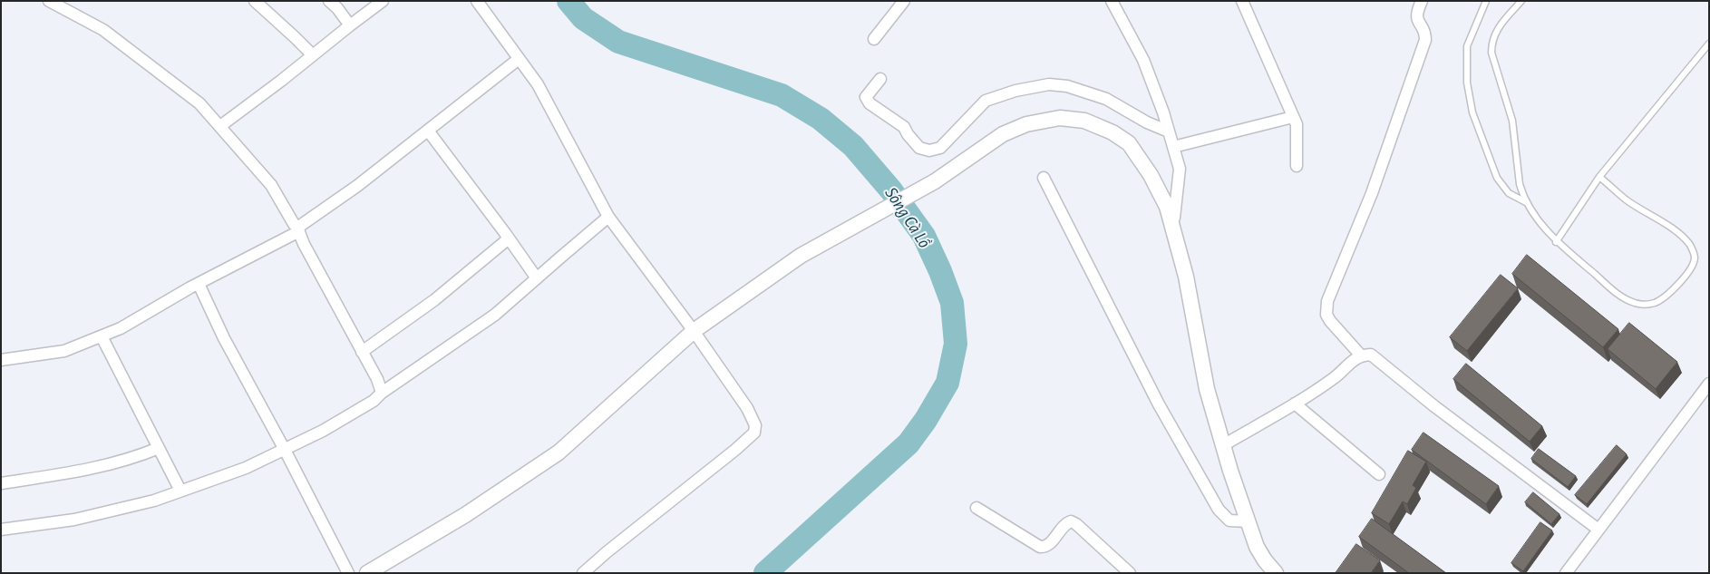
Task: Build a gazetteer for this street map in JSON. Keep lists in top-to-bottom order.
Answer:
{
  "water": ["Sông Cà Lồ"]
}
